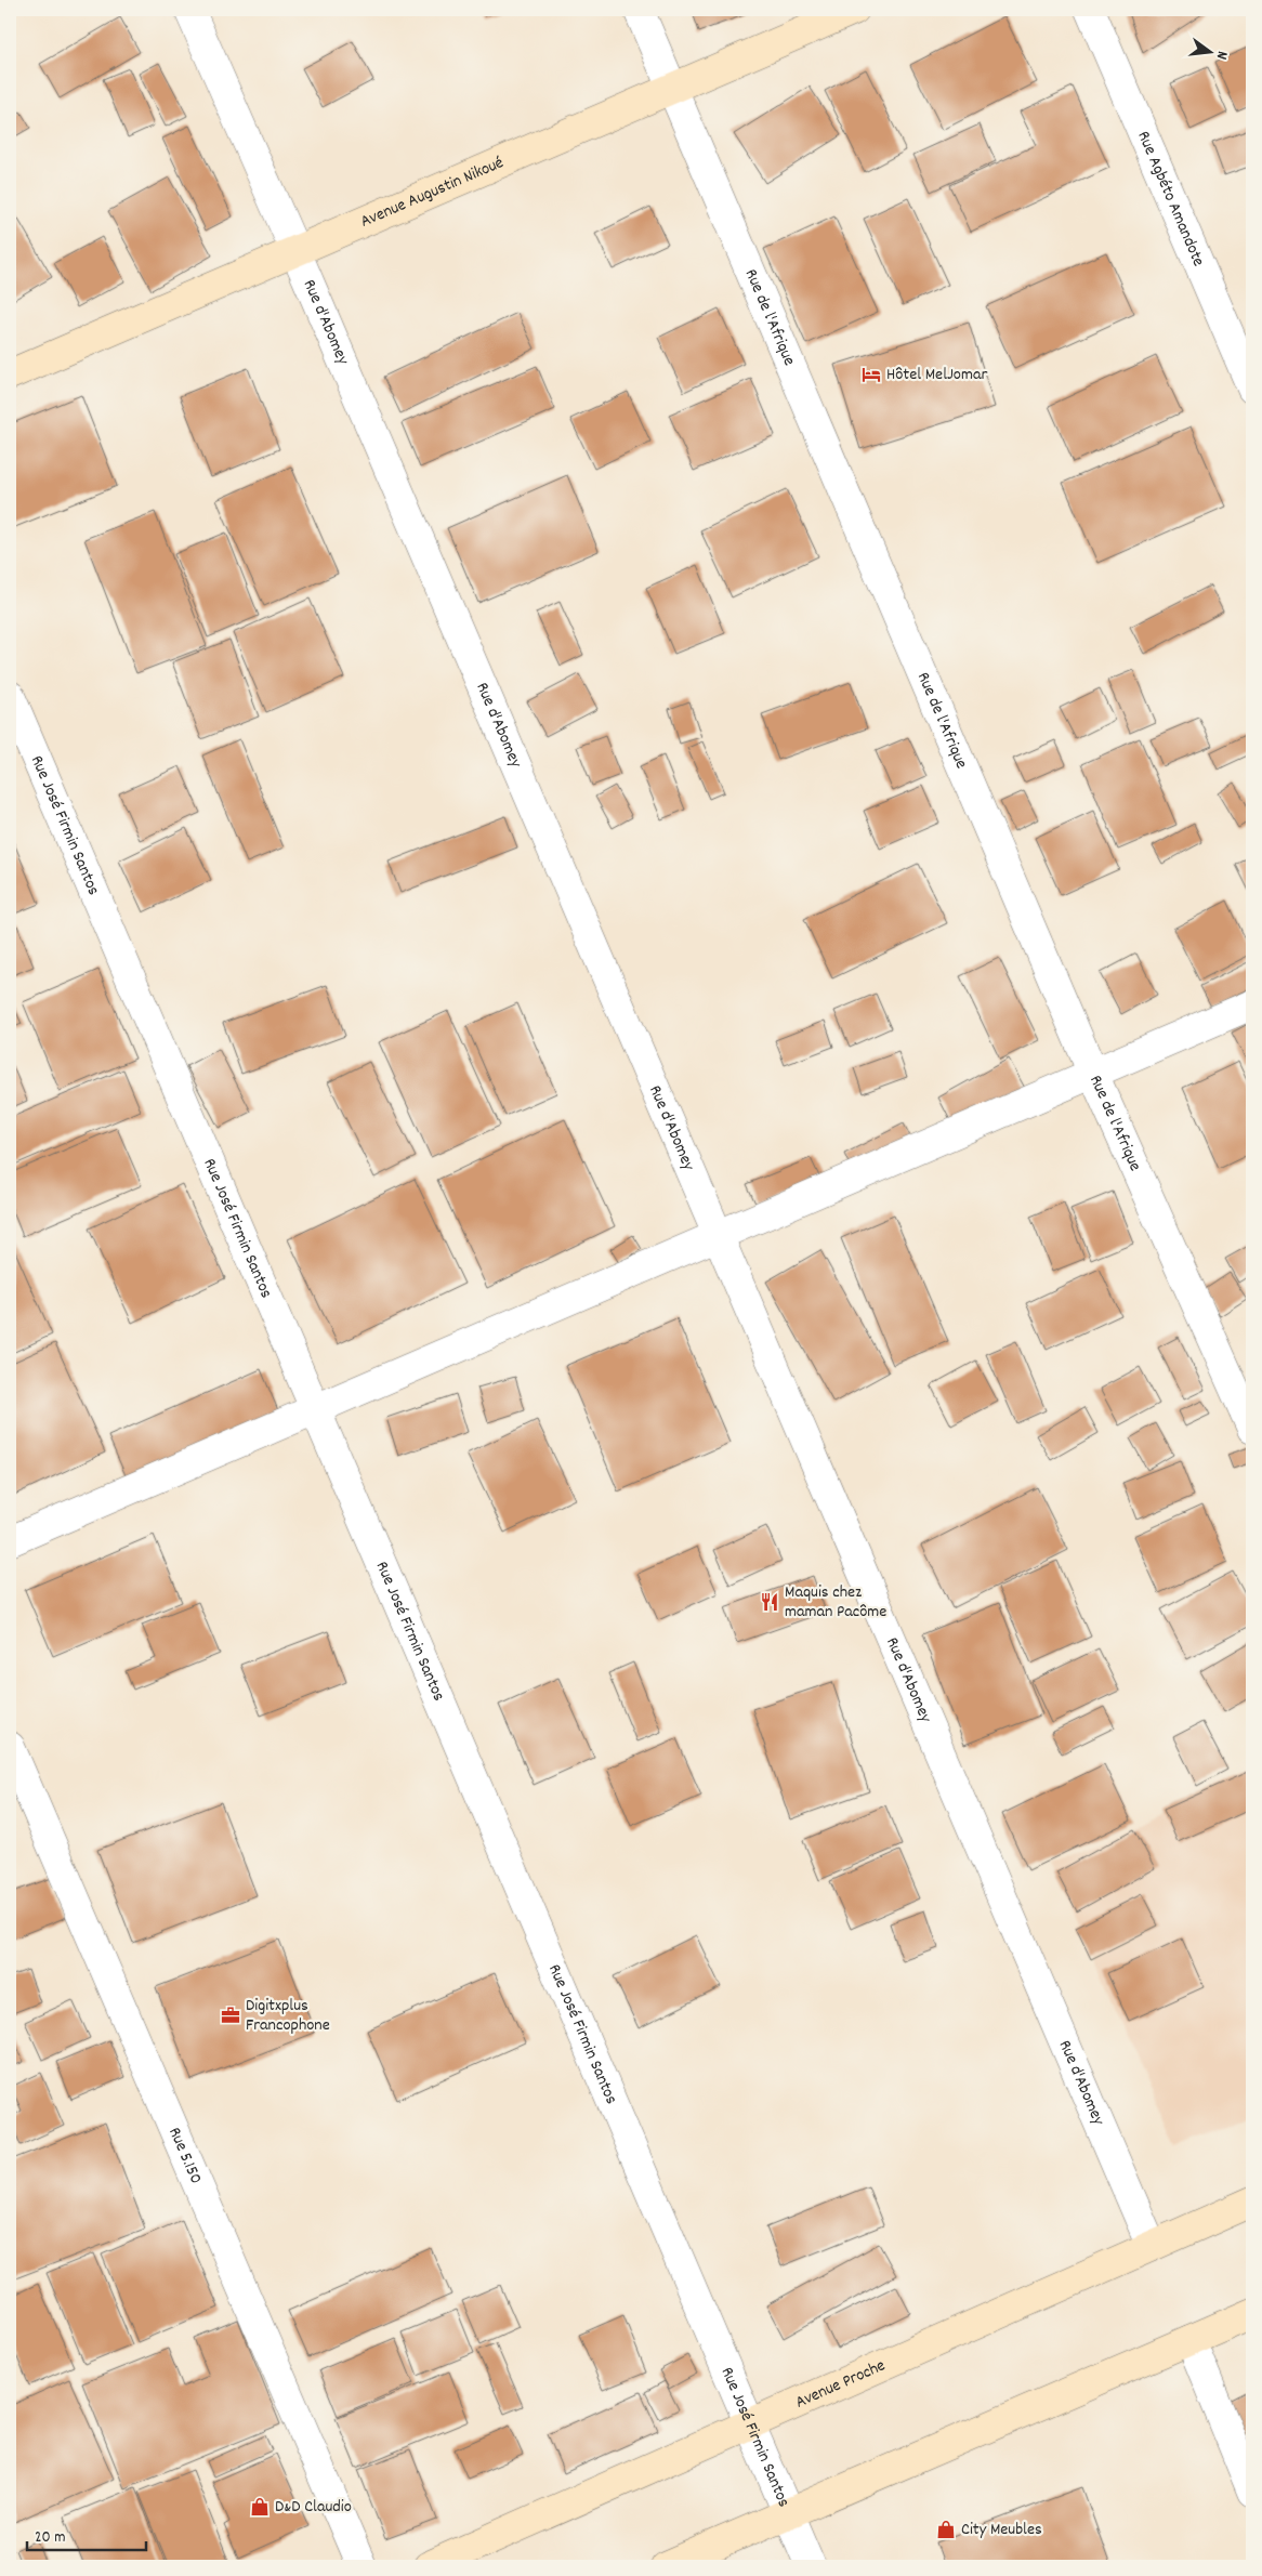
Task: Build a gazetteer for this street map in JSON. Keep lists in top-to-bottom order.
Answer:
{
  "streets": {
    "street": [
      "Avenue Augustin Nikoué",
      "Rue Agbéto Amandote",
      "Rue de l'Afrique",
      "Rue d'Abomey",
      "Rue José Firmin Santos",
      "Rue 5.150",
      "Avenue Proche"
    ]
  },
  "crossings": [
    ["Avenue Augustin Nikoué", "Rue de l'Afrique"],
    ["Avenue Augustin Nikoué", "Rue d'Abomey"],
    ["Rue d'Abomey", "Avenue Proche"],
    ["Rue José Firmin Santos", "Avenue Proche"]
  ],
  "places": {
    "hotel": ["Hôtel MelJomar"],
    "restaurant": ["Maquis chez maman Pacôme"],
    "office": ["Digitxplus Francophone"],
    "shop": ["D&D Claudio", "City Meubles"]
  },
  "scale_bar": "20 m",
  "north": "right"
}
